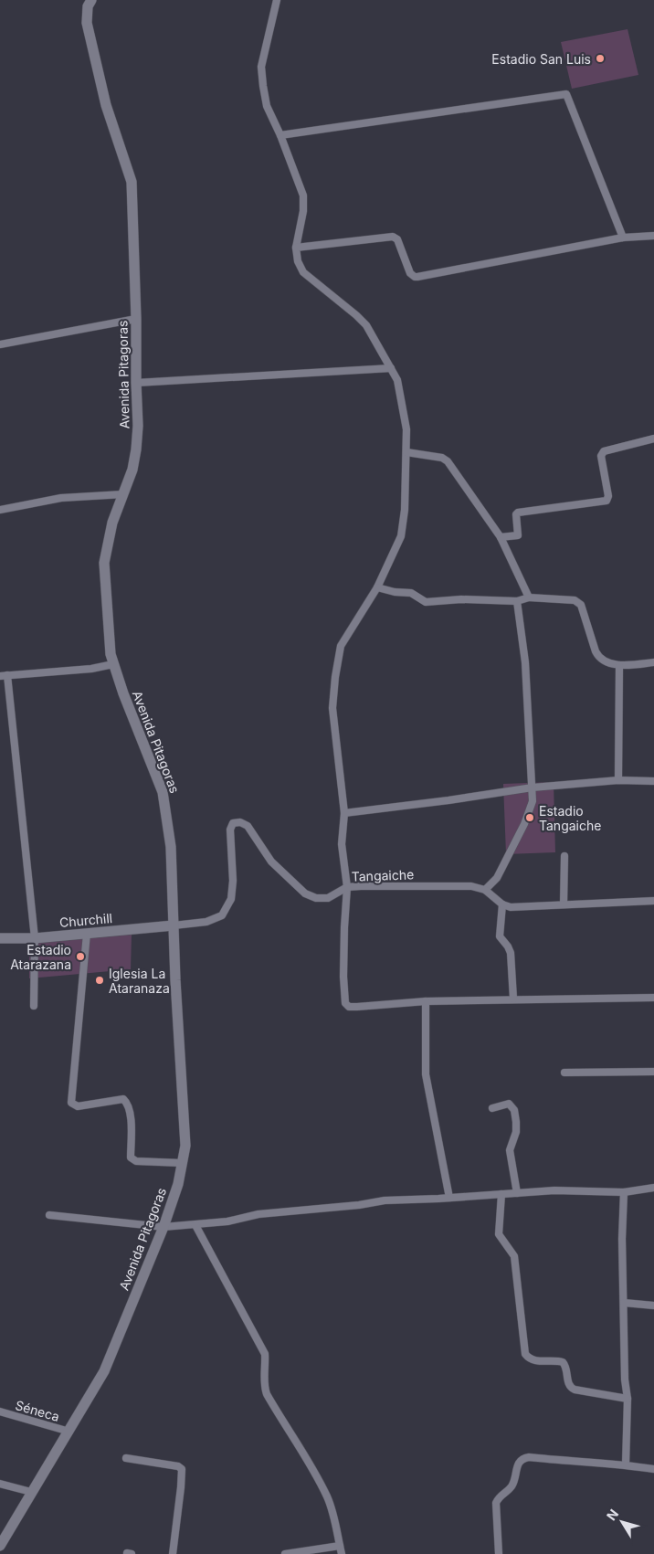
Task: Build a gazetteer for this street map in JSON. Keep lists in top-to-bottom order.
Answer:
{
  "streets": {
    "main road": ["Avenida Pitagoras", "Churchill"],
    "street": ["Tangaiche", "Séneca"]
  },
  "crossings": [
    ["Avenida Pitagoras", "Tangaiche"],
    ["Avenida Pitagoras", "Churchill"],
    ["Avenida Pitagoras", "Séneca"],
    ["Tangaiche", "Churchill"]
  ],
  "places": [
    "Estadio San Luis",
    "Estadio Tangaiche",
    "Estadio Atarazana",
    "Iglesia La Ataranaza"
  ],
  "north": "top left"
}
